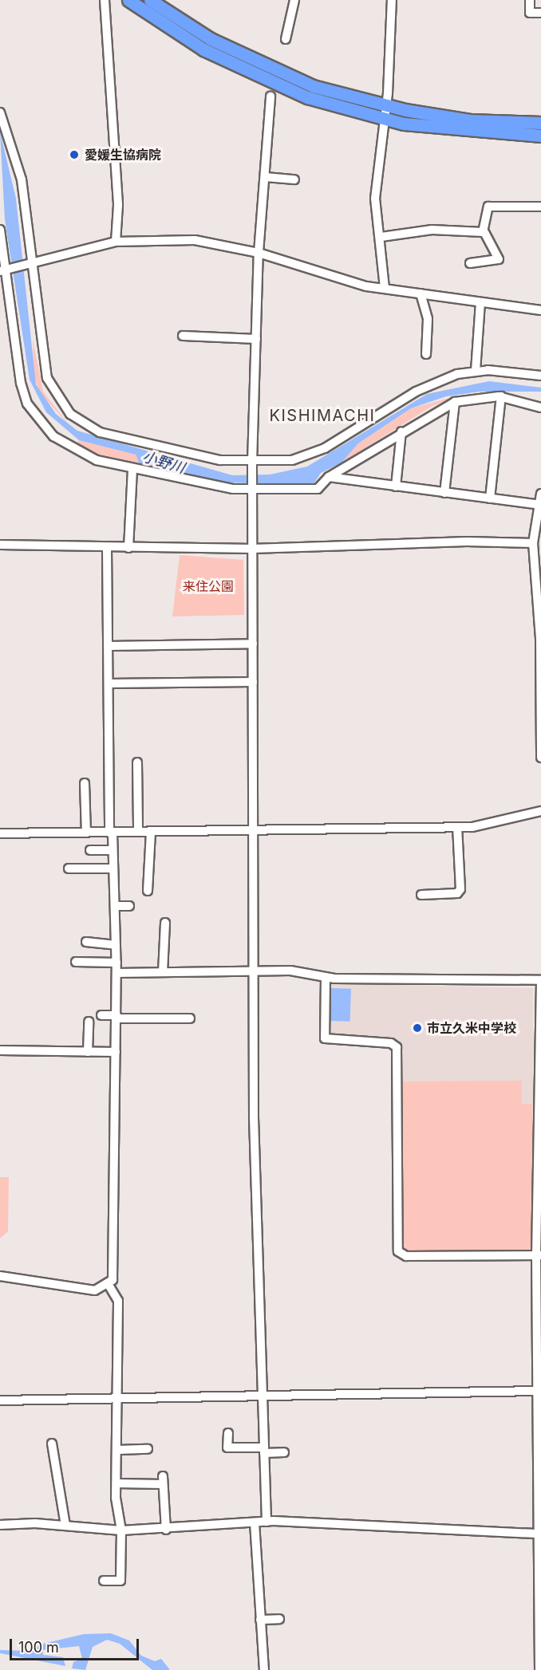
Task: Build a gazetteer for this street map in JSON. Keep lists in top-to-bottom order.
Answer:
{
  "districts": ["KISHIMACHI"],
  "water": ["小野川"],
  "parks": ["来住公園"],
  "places": ["愛媛生協病院", "市立久米中学校"],
  "scale_bar": "100 m"
}
